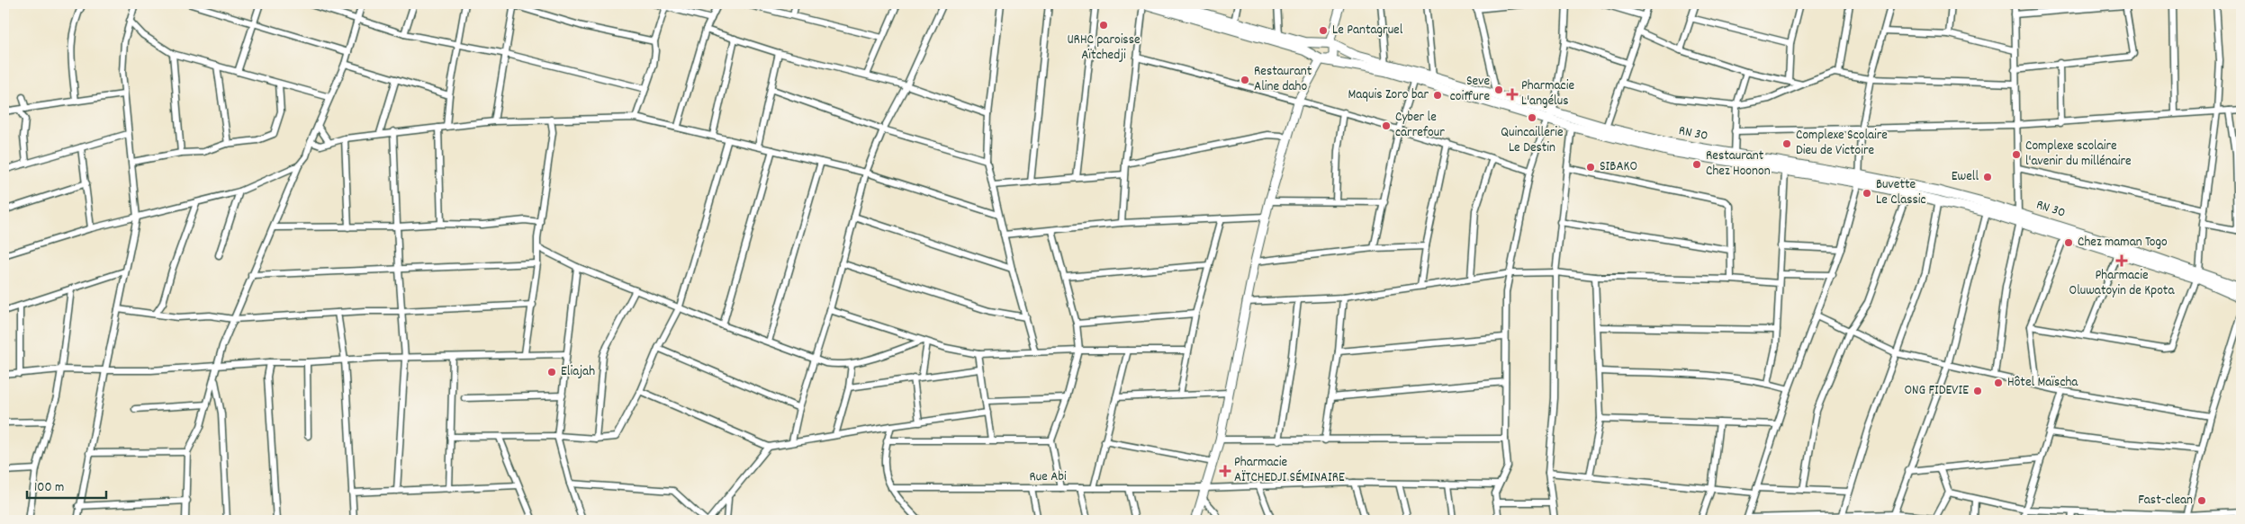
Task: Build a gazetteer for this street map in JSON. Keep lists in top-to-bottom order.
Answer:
{
  "streets": {
    "main road": ["RN 30"],
    "street": ["Rue Abi"]
  },
  "places": {
    "other": [
      "URHC paroisse Aïtchedji",
      "Le Pantagruel",
      "Restaurant Aline daho",
      "Seve coiffure",
      "Maquis Zoro bar",
      "Quincaillerie Le Destin",
      "Cyber le carrefour",
      "Complexe Scolaire Dieu de Victoire",
      "Complexe scolaire l'avenir du millénaire",
      "Restaurant Chez Hoonon",
      "SIBAKO",
      "Ewell",
      "Buvette Le Classic",
      "Chez maman Togo",
      "Eliajah",
      "Hôtel Maïscha",
      "ONG FIDEVIE",
      "Fast-clean"
    ],
    "health": ["Pharmacie L'angélus", "Pharmacie Oluwatoyin de Kpota", "Pharmacie AÏTCHEDJI SÉMINAIRE"]
  },
  "scale_bar": "100 m"
}
